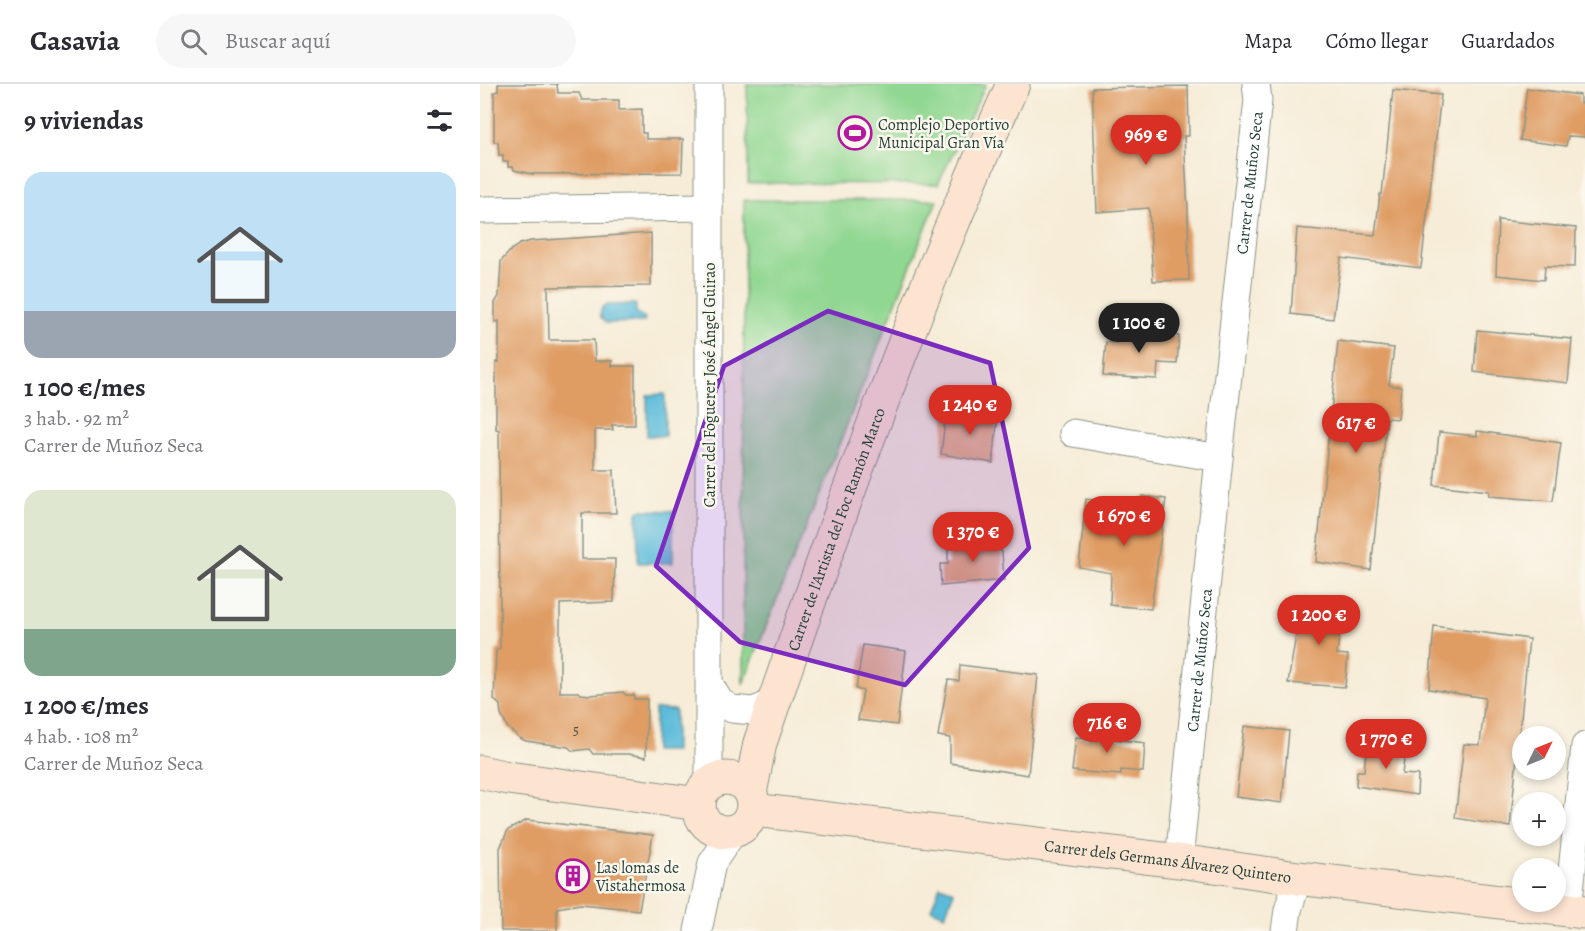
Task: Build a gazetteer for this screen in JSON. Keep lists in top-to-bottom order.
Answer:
{
  "streets": {
    "street": [
      "Carrer de Muñoz Seca",
      "Carrer del Foguerer José Ángel Guirao",
      "Carrer de l'Artista del Foc Ramón Marco",
      "Carrer dels Germans Álvarez Quintero"
    ]
  },
  "crossings": [
    ["Carrer de Muñoz Seca", "Carrer dels Germans Álvarez Quintero"],
    ["Carrer del Foguerer José Ángel Guirao", "Carrer de l'Artista del Foc Ramón Marco"],
    ["Carrer del Foguerer José Ángel Guirao", "Carrer dels Germans Álvarez Quintero"],
    ["Carrer de l'Artista del Foc Ramón Marco", "Carrer dels Germans Álvarez Quintero"]
  ],
  "places": {
    "sports": ["Complejo Deportivo Municipal Gran Vía"],
    "building": ["Las lomas de Vistahermosa"]
  },
  "house_numbers": ["5"],
  "north": "top right",
  "page": {
    "header": "Casavia",
    "search": "Buscar aquí",
    "nav": ["Mapa", "Cómo llegar", "Guardados"],
    "heading": "9 viviendas",
    "price": [
      "969 €",
      "1 100 €",
      "1 240 €",
      "617 €",
      "1 670 €",
      "1 370 €",
      "1 200 €",
      "716 €",
      "1 770 €"
    ],
    "list": [
      {
        "name": "1 100 €/mes",
        "note": "3 hab. · 92 m² · Carrer de Muñoz Seca"
      },
      {
        "name": "1 200 €/mes",
        "note": "4 hab. · 108 m² · Carrer de Muñoz Seca"
      }
    ],
    "map_buttons": ["+", "−"]
  }
}
